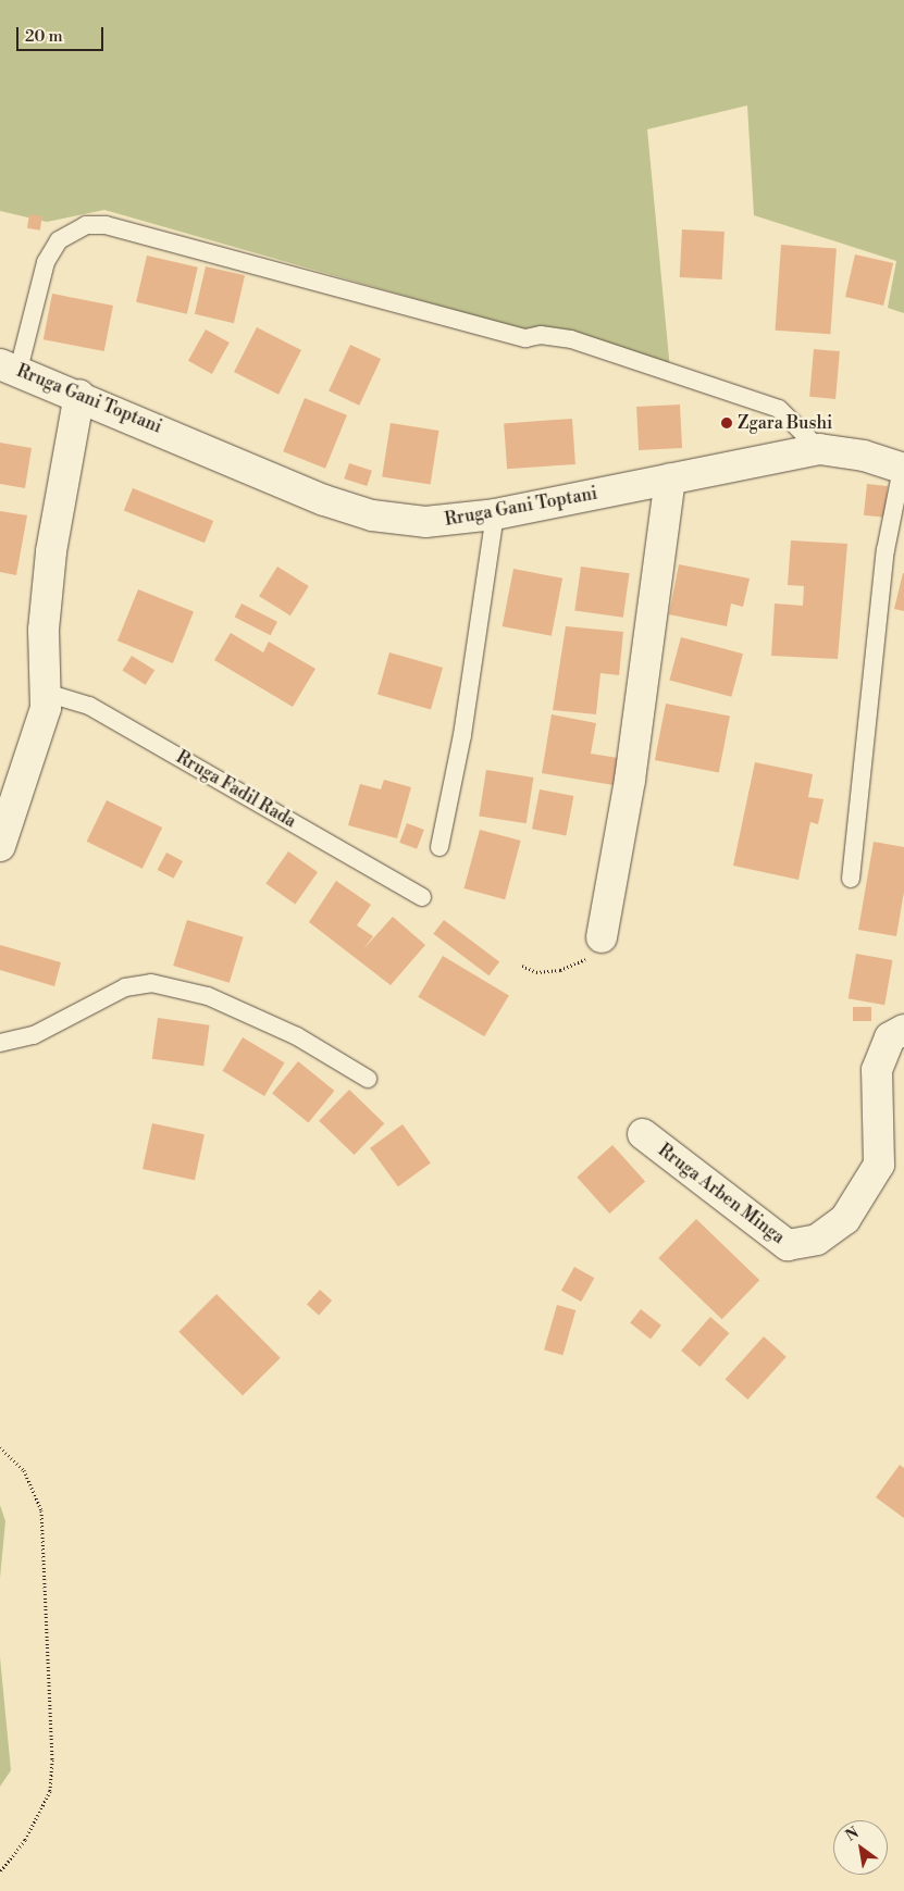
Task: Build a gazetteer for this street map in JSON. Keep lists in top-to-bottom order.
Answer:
{
  "streets": {
    "street": ["Rruga Gani Toptani", "Rruga Arben Minga"],
    "lane": ["Rruga Fadil Rada"]
  },
  "places": ["Zgara Bushi"],
  "scale_bar": "20 m",
  "north": "top left"
}
